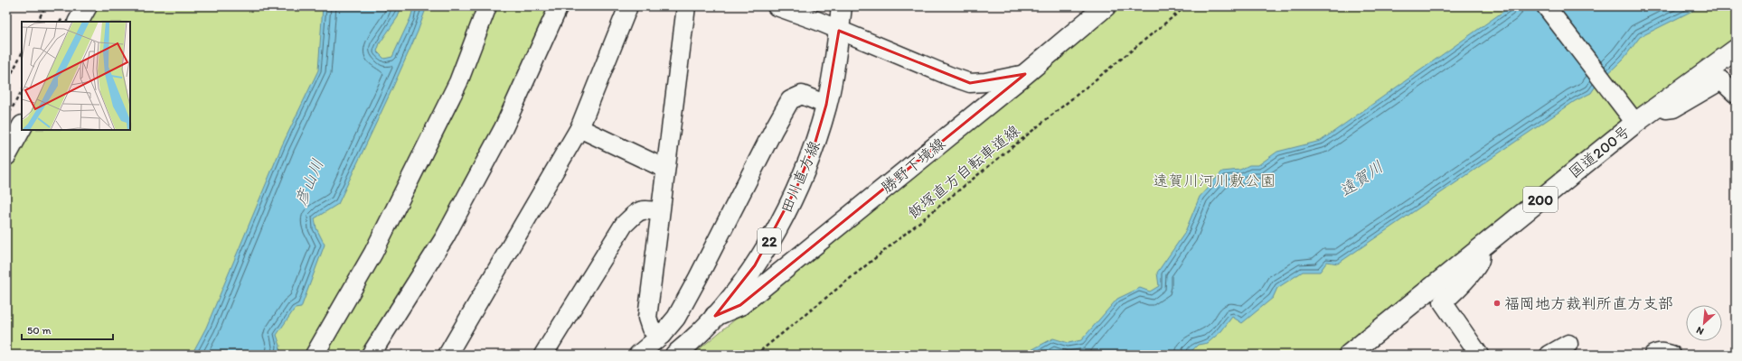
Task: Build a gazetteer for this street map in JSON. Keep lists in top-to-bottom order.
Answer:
{
  "streets": {
    "main road": [
      "国道200号",
      "勝野下境線",
      "田川直方線",
      "200",
      "22"
    ],
    "path": ["飯塚直方自転車道線"]
  },
  "crossings": [
    ["勝野下境線", "田川直方線"]
  ],
  "water": ["遠賀川", "彦山川"],
  "parks": ["遠賀川河川敷公園"],
  "places": ["福岡地方裁判所直方支部"],
  "scale_bar": "50 m",
  "north": "bottom left"
}
